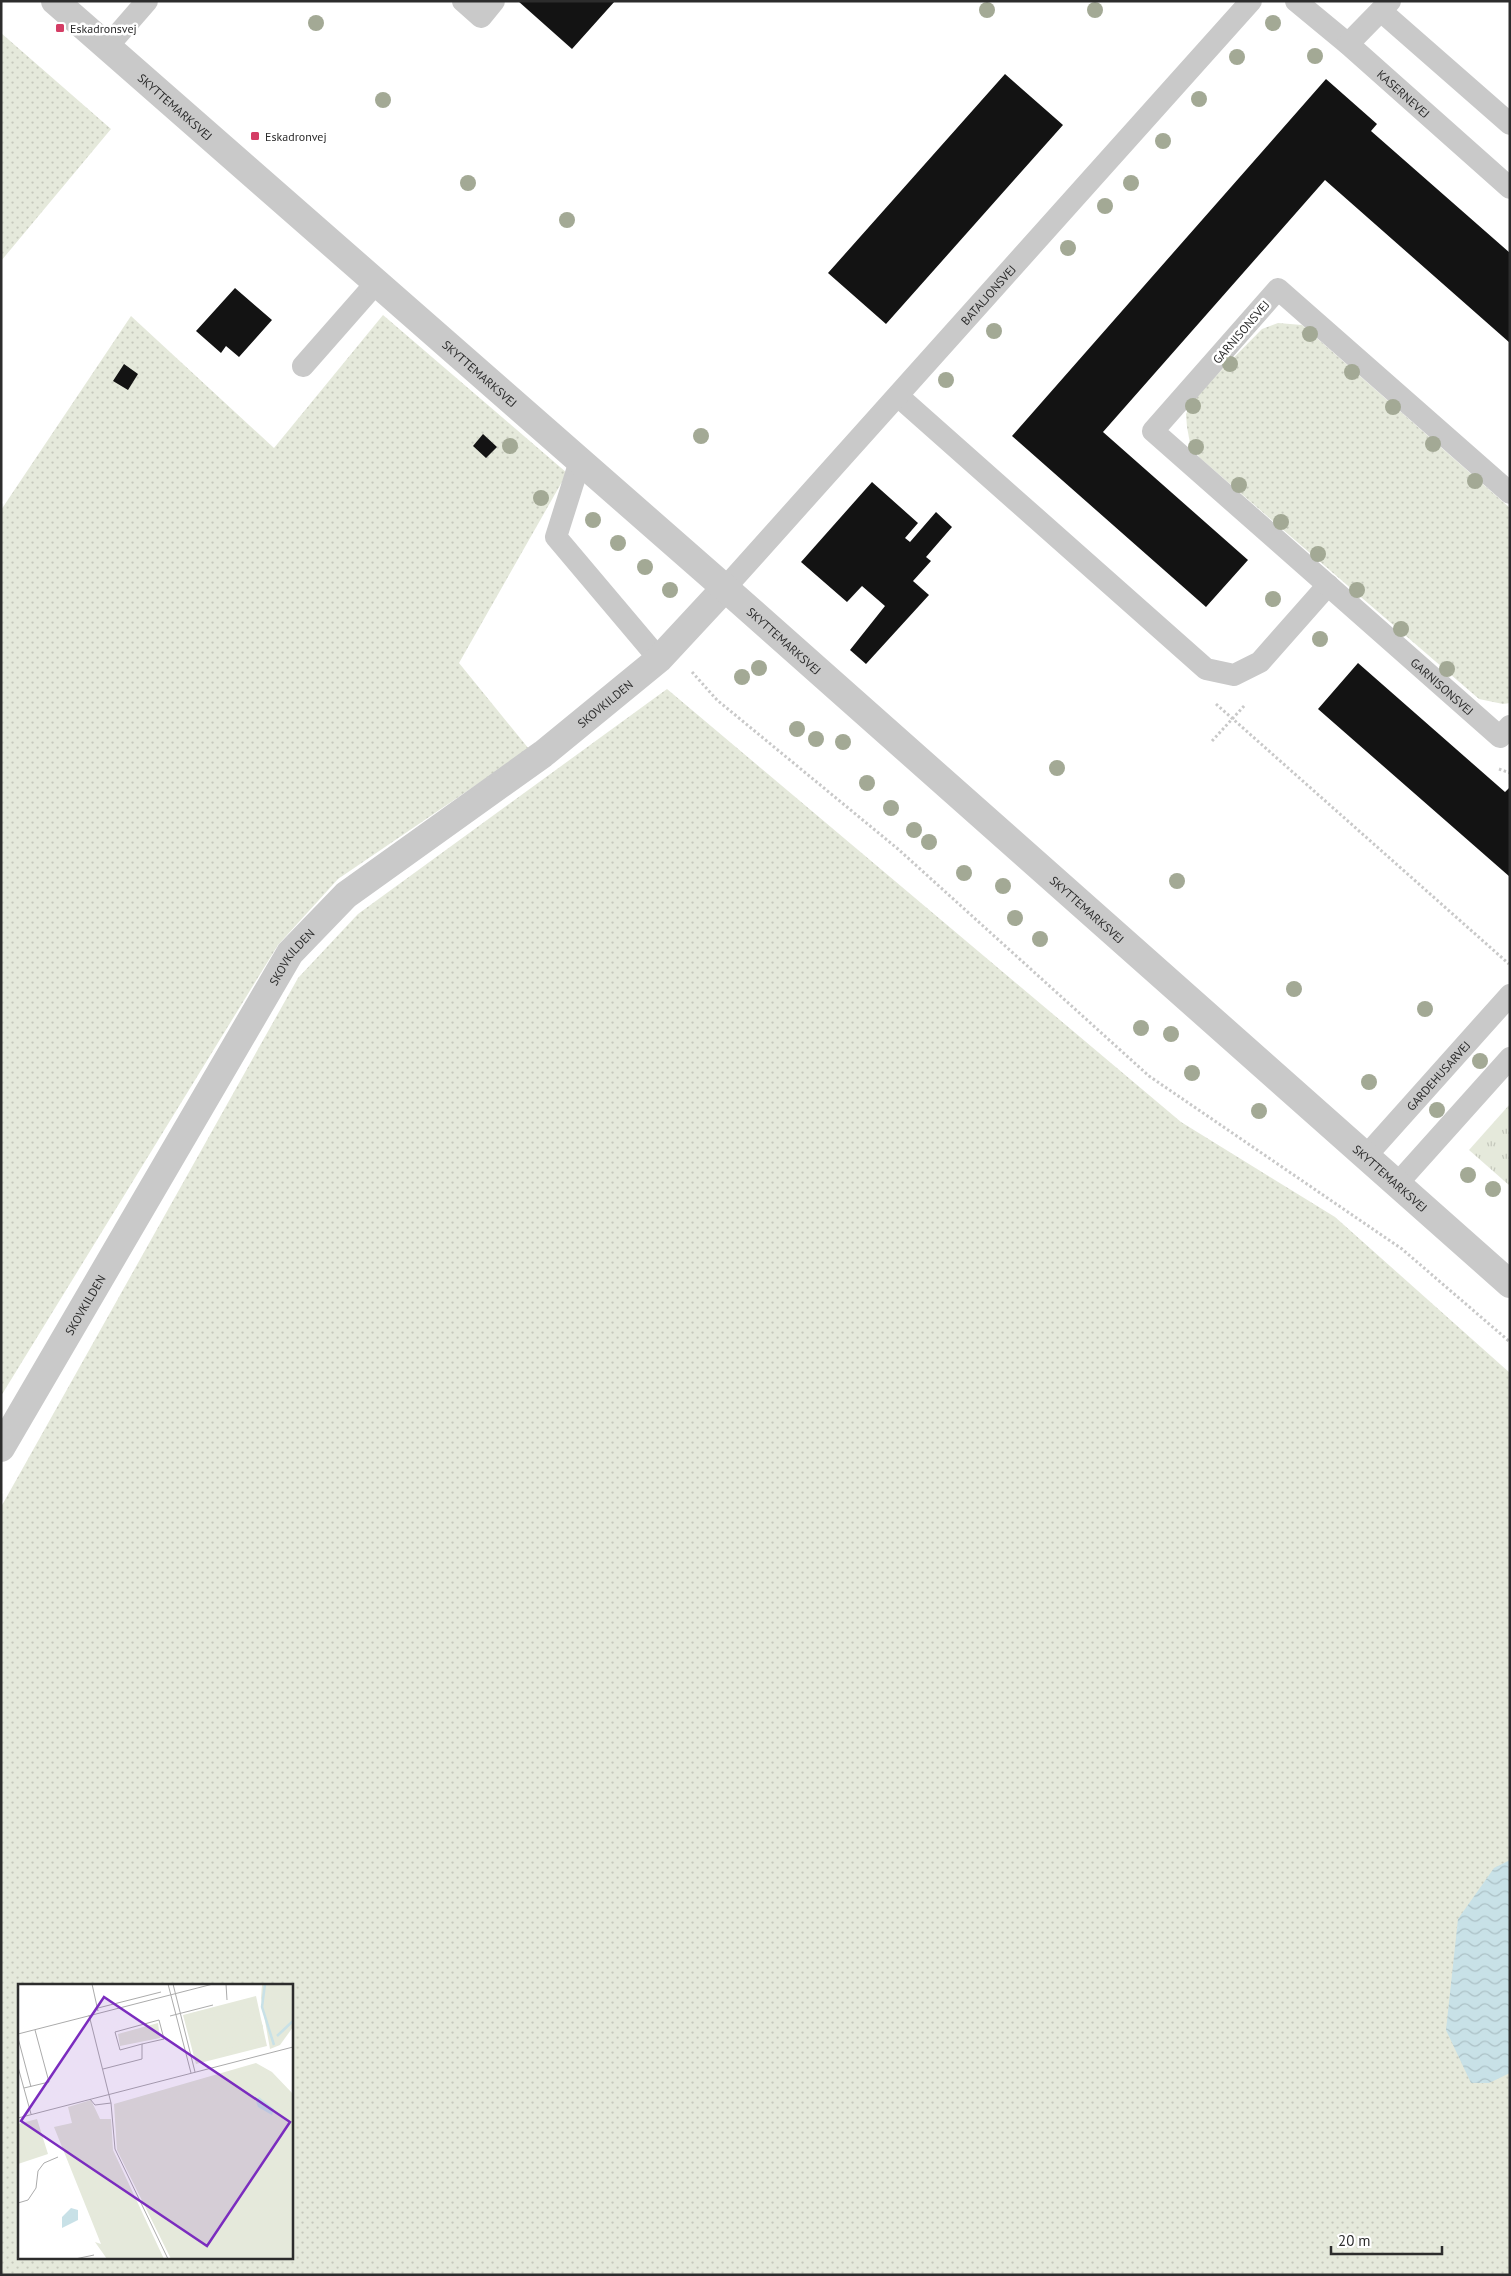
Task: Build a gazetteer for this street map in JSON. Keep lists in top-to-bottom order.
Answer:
{
  "streets": {
    "street": ["SKYTTEMARKSVEJ", "SKOVKILDEN"],
    "lane": [
      "KASERNEVEJ",
      "BATALJONSVEJ",
      "GARNISONSVEJ",
      "GARDEHUSARVEJ"
    ]
  },
  "crossings": [
    ["SKYTTEMARKSVEJ", "BATALJONSVEJ"],
    ["SKYTTEMARKSVEJ", "SKOVKILDEN"],
    ["SKYTTEMARKSVEJ", "GARDEHUSARVEJ"],
    ["BATALJONSVEJ", "SKOVKILDEN"]
  ],
  "places": {
    "transit": ["Eskadronsvej", "Eskadronvej"]
  },
  "scale_bar": "20 m"
}
